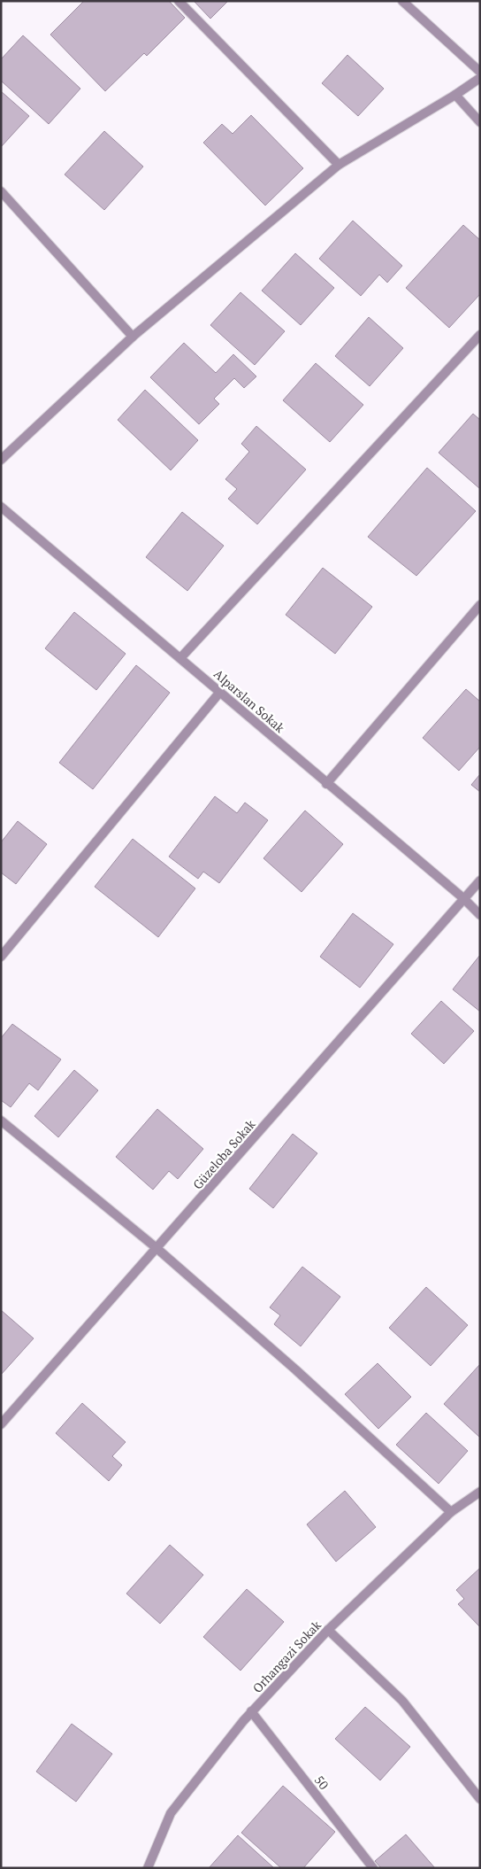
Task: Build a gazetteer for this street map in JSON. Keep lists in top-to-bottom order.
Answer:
{
  "streets": {
    "street": [
      "Alparslan Sokak",
      "Güzeloba Sokak",
      "Orhangazi Sokak",
      "50"
    ]
  },
  "crossings": [
    ["Alparslan Sokak", "Güzeloba Sokak"],
    ["Orhangazi Sokak", "50"]
  ]
}
